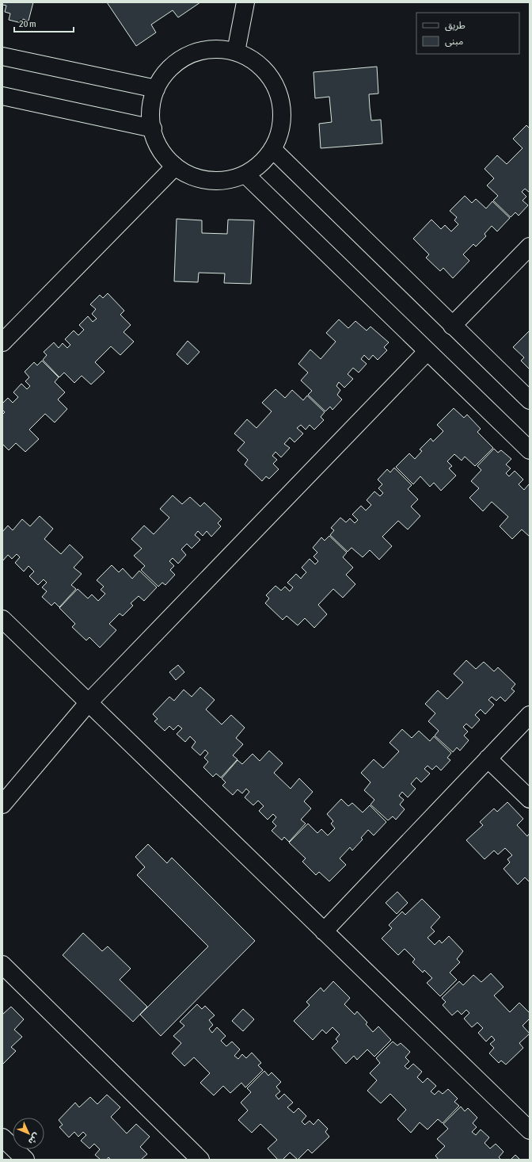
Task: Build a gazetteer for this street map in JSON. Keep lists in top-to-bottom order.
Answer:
{
  "legend": ["طريق", "مبنى"],
  "scale_bar": "20 m",
  "north": "bottom right"
}
